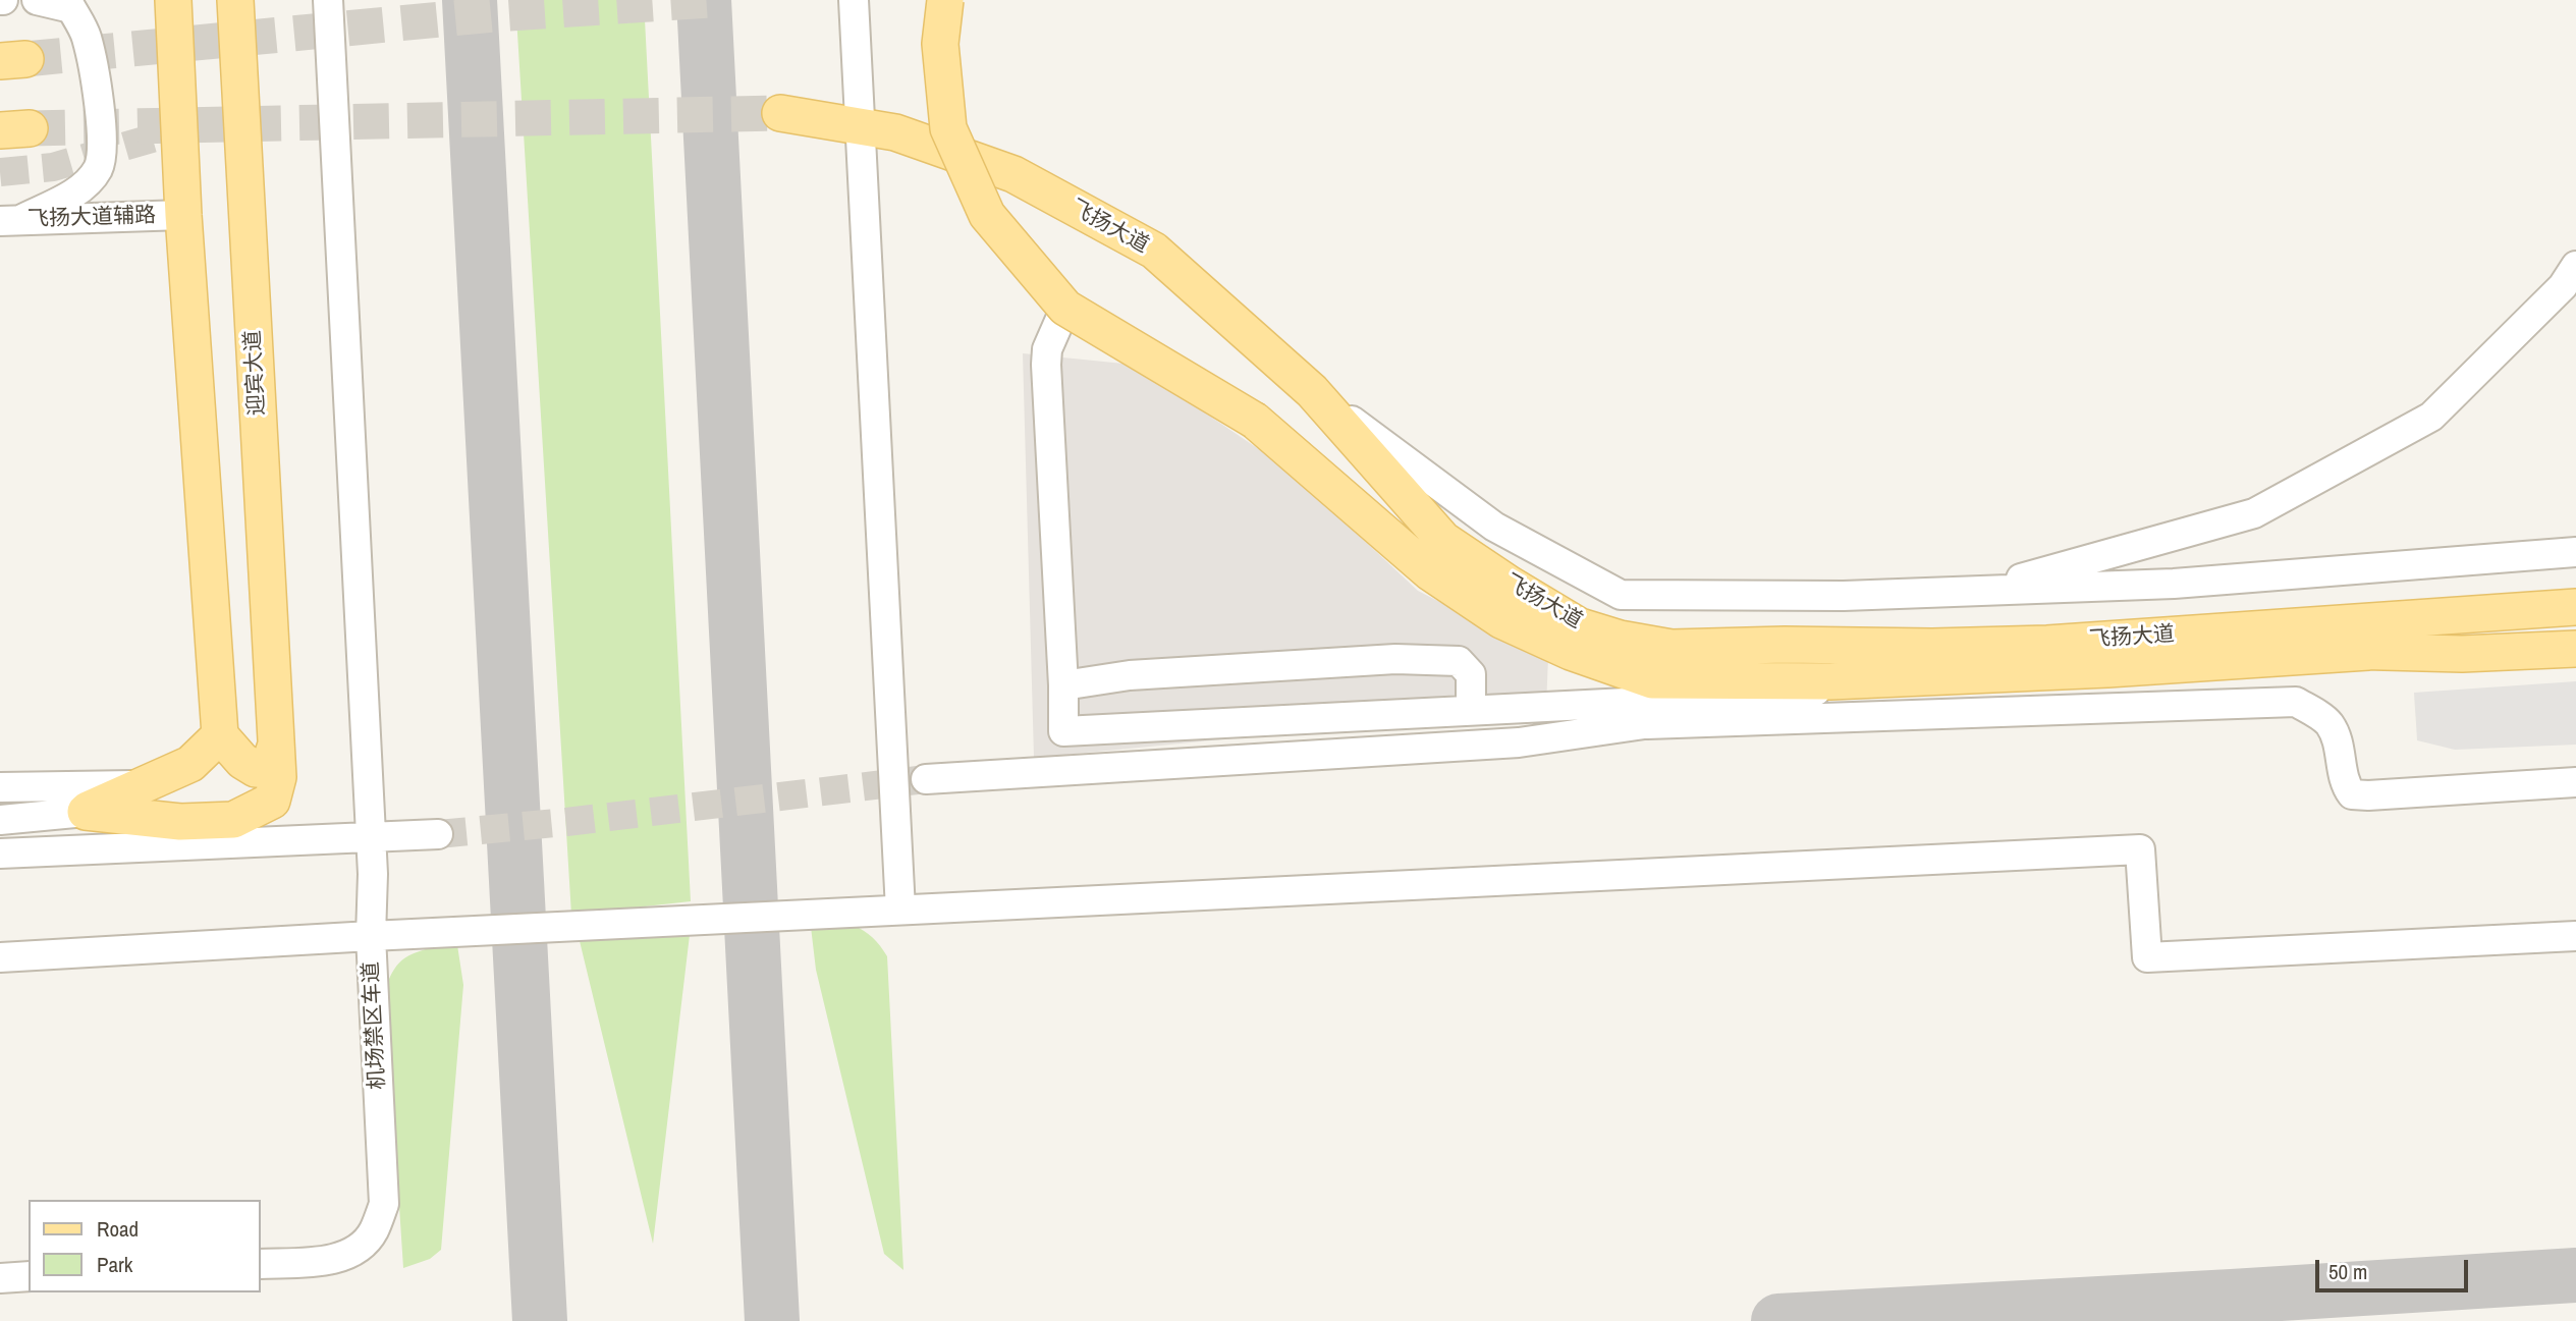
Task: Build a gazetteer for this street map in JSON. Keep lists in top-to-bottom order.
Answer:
{
  "streets": {
    "main road": ["飞扬大道", "迎宾大道"],
    "street": ["飞扬大道辅路", "机场禁区车道"]
  },
  "legend": ["Road", "Park"],
  "scale_bar": "50 m"
}
